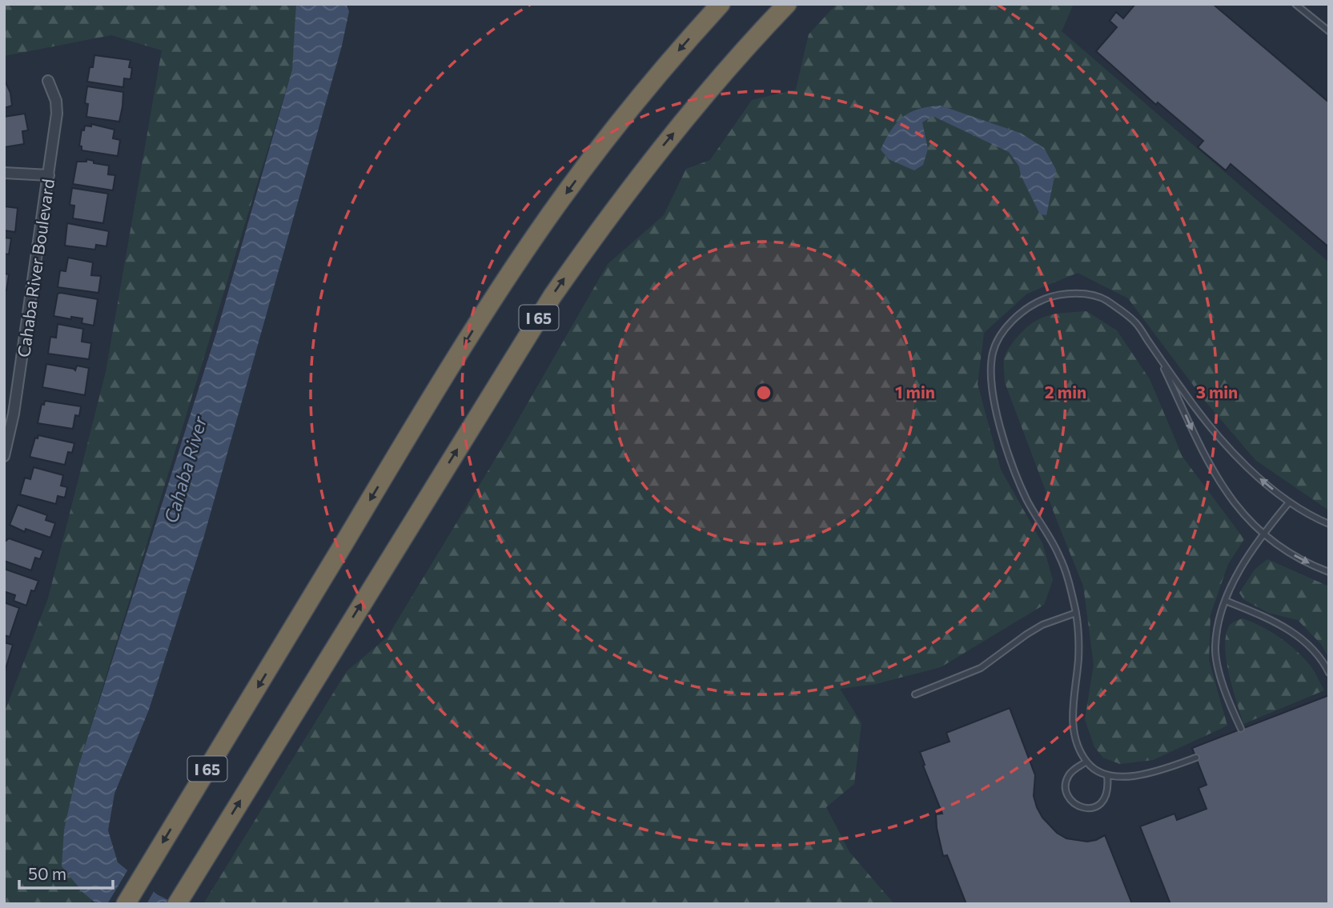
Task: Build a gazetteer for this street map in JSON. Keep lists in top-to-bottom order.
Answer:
{
  "streets": {
    "highway": ["I 65"],
    "street": ["Cahaba River Boulevard"]
  },
  "water": ["Cahaba River"],
  "scale_bar": "50 m",
  "rings": ["1 min", "2 min", "3 min"]
}
